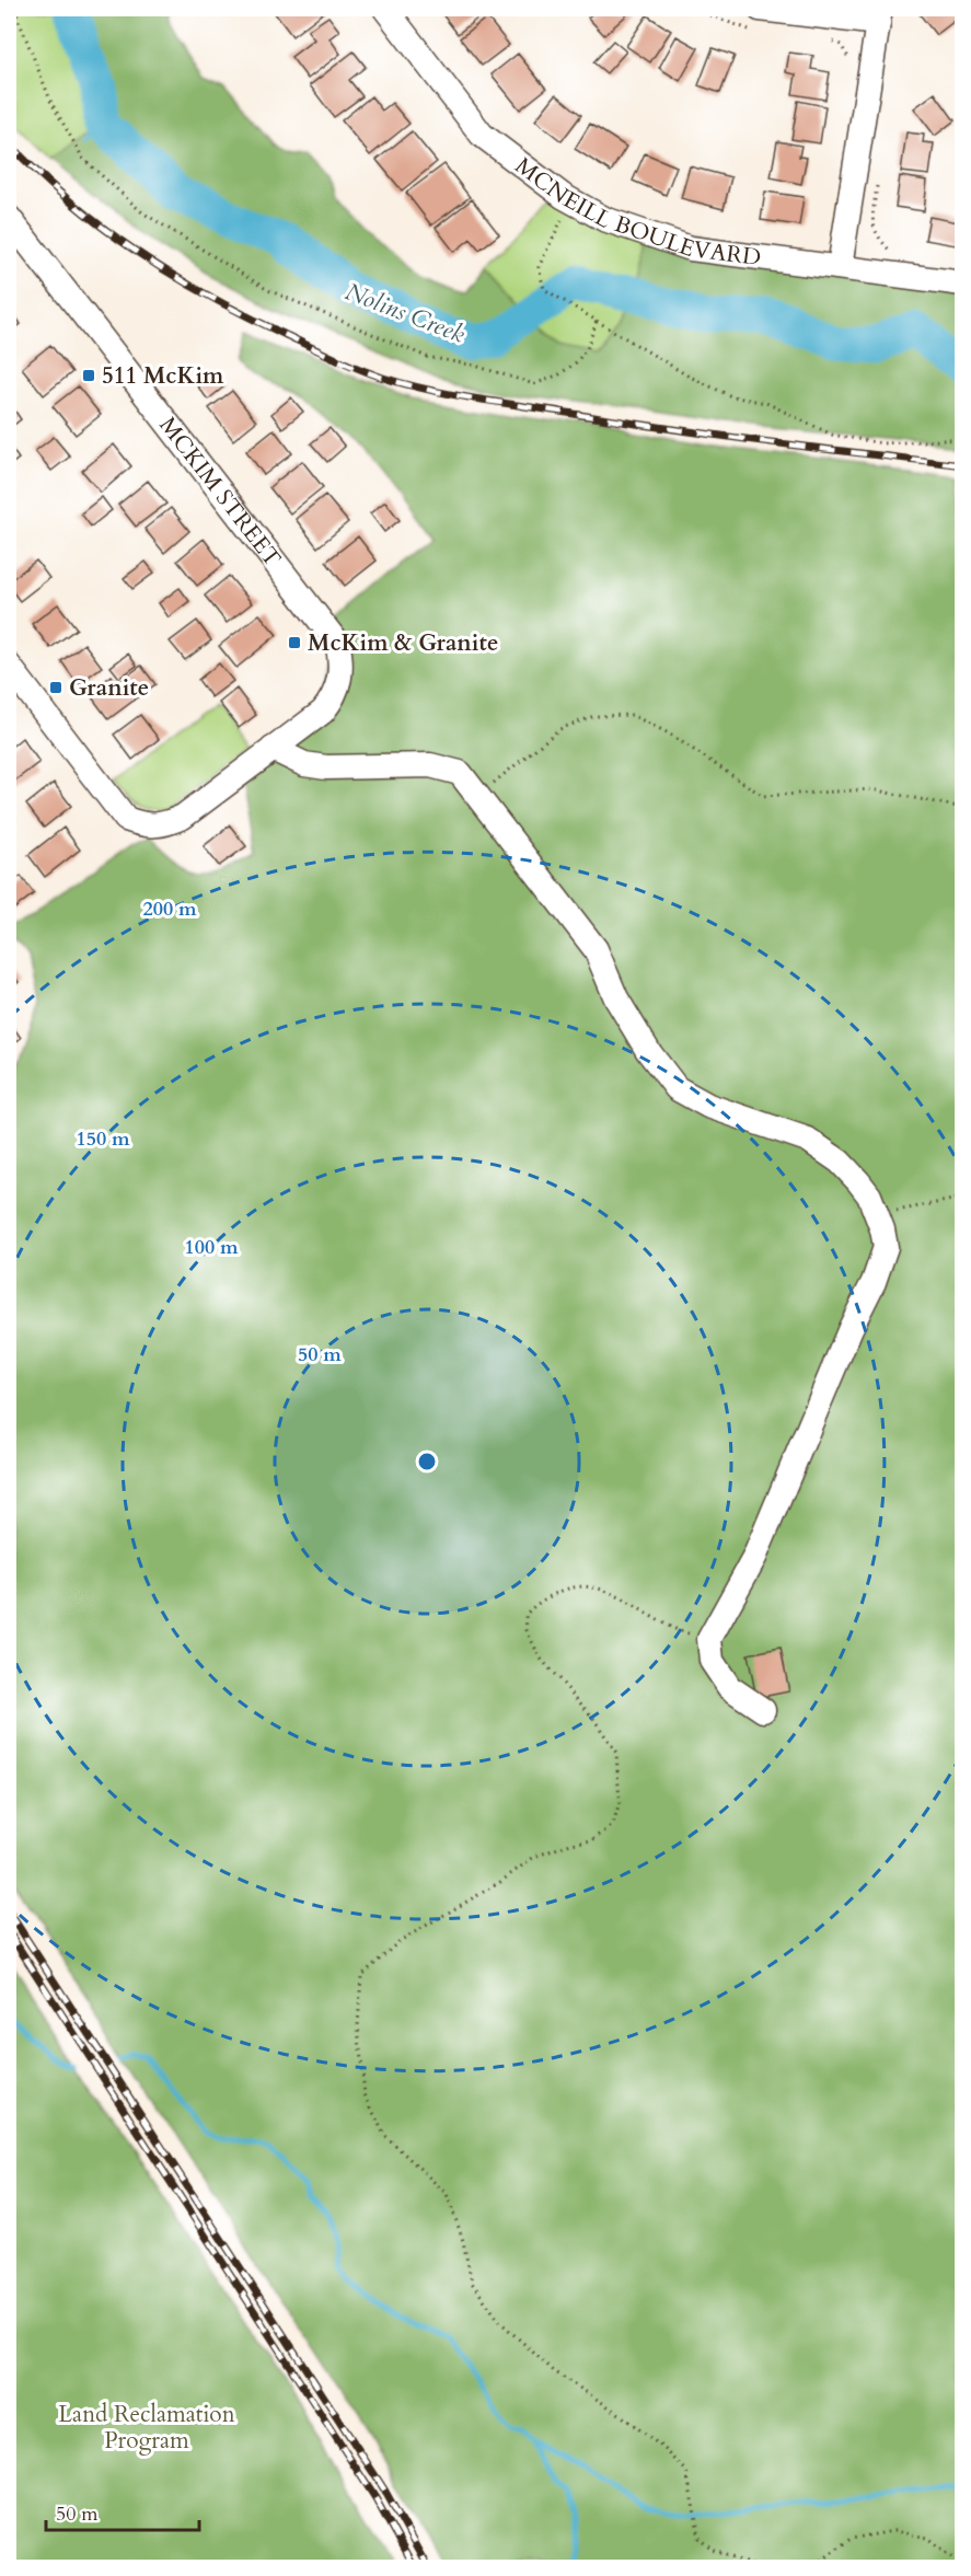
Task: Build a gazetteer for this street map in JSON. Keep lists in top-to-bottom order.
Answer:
{
  "streets": {
    "street": ["MCNEILL BOULEVARD", "MCKIM STREET"]
  },
  "water": ["Nolins Creek"],
  "parks": ["Land Reclamation Program"],
  "places": {
    "transit": ["511 McKim", "McKim & Granite", "Granite"]
  },
  "scale_bar": "50 m",
  "rings": [
    "200 m",
    "150 m",
    "100 m",
    "50 m"
  ]
}
